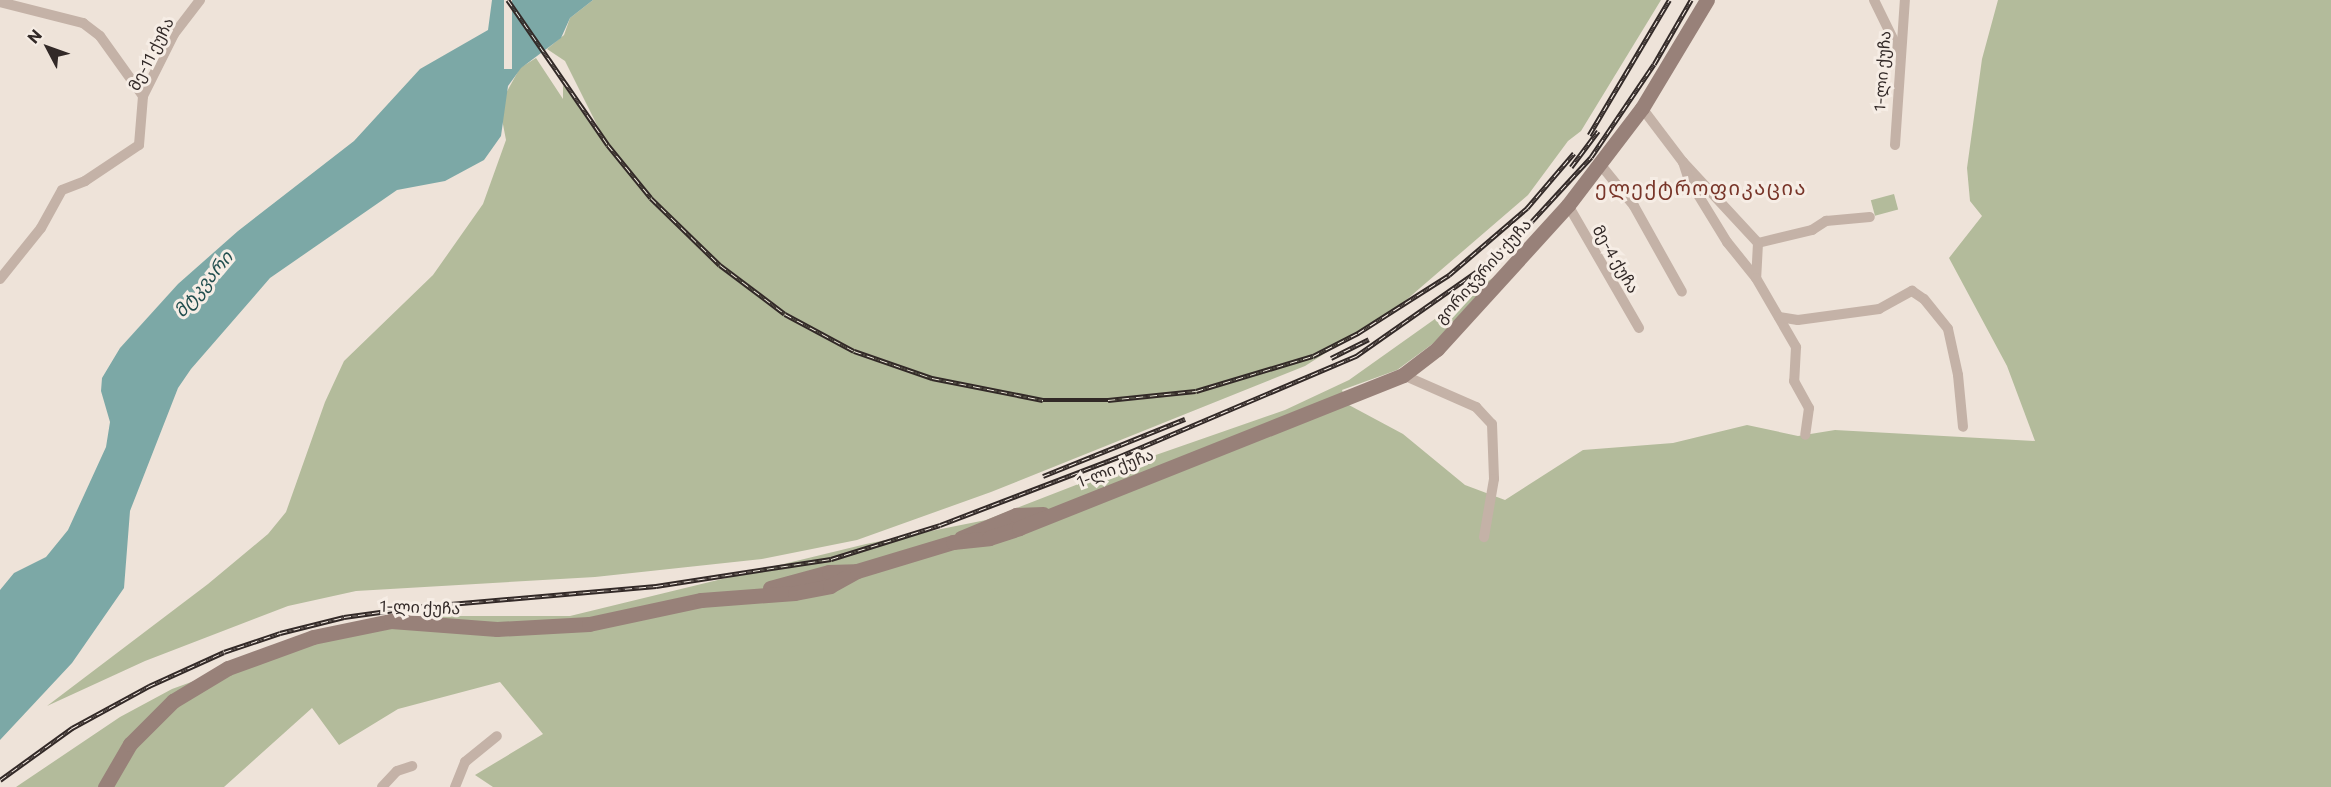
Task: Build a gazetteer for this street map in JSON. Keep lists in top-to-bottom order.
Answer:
{
  "streets": {
    "main road": ["1-ლი ქუჩა", "გორიჯვრის ქუჩა"],
    "street": ["მე-11 ქუჩა", "მე-4 ქუჩა"]
  },
  "crossings": [
    ["1-ლი ქუჩა", "გორიჯვრის ქუჩა"],
    ["მე-4 ქუჩა", "გორიჯვრის ქუჩა"]
  ],
  "districts": ["ელექტროფიკაცია"],
  "water": ["მტკვარი"],
  "north": "top left"
}
